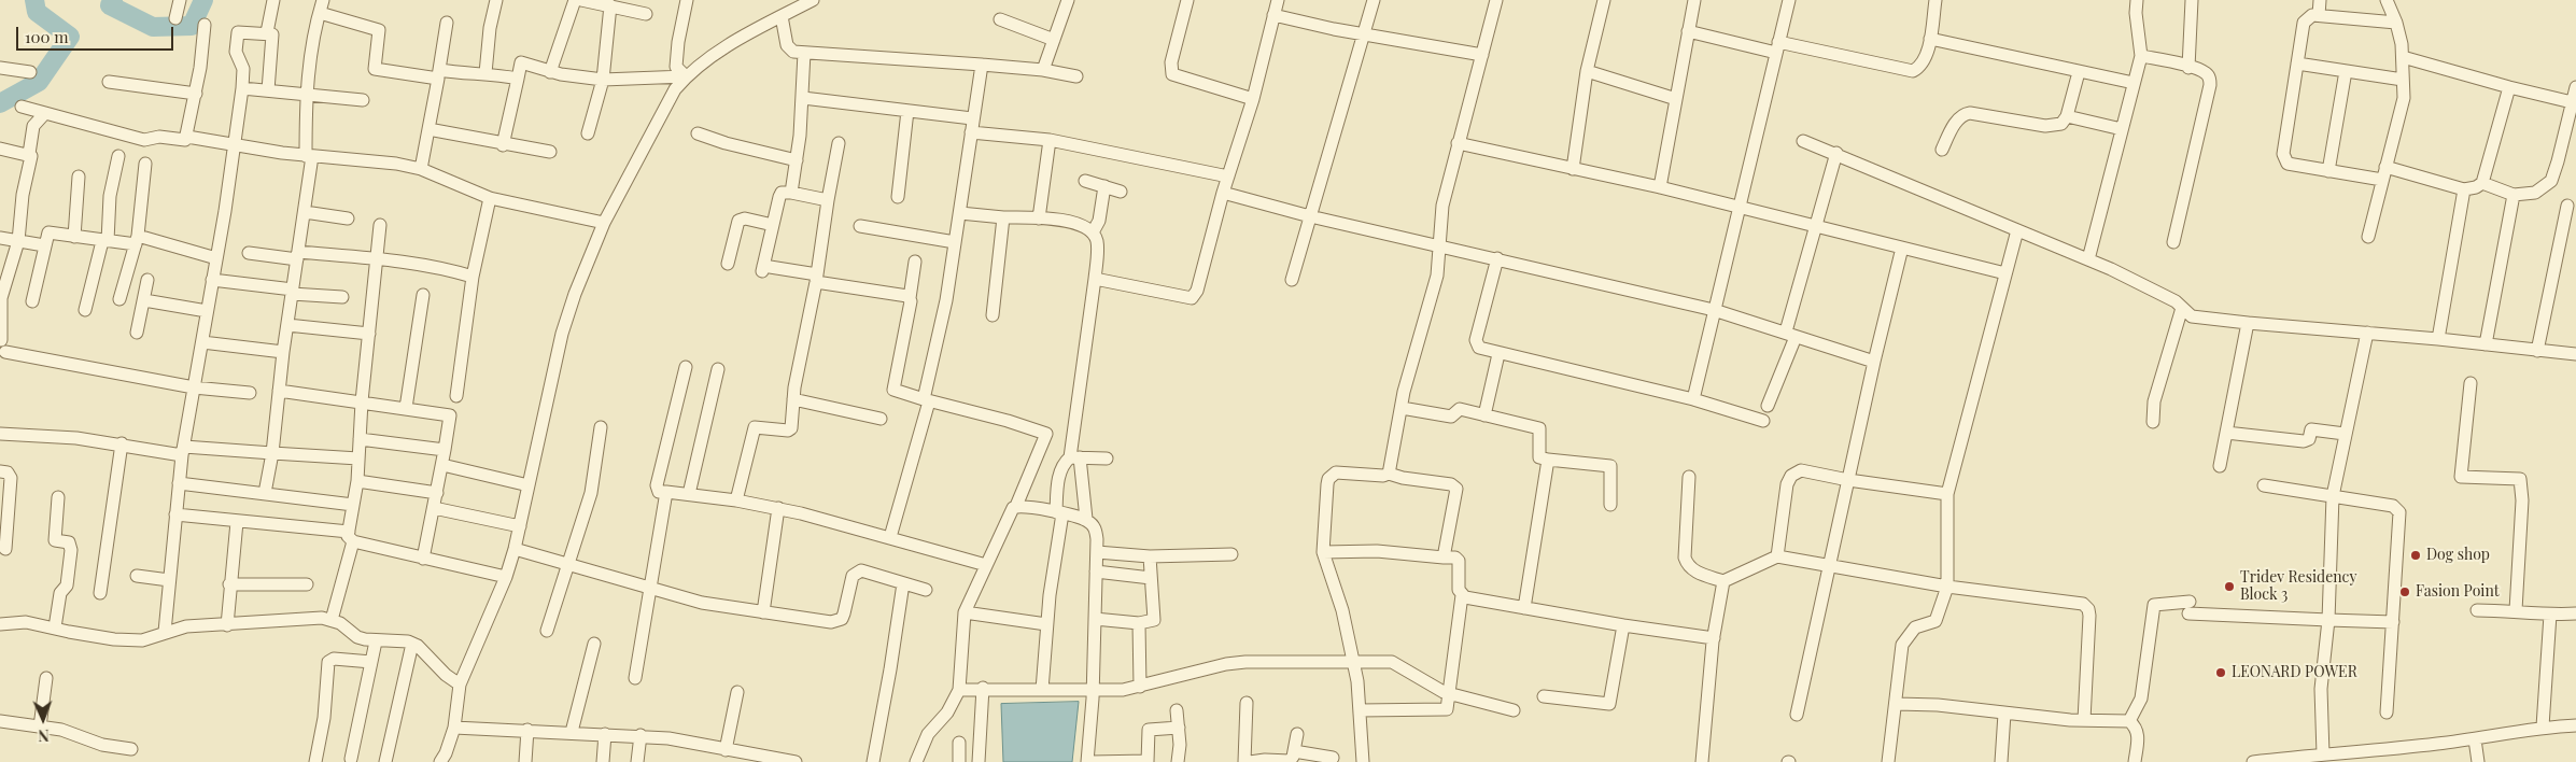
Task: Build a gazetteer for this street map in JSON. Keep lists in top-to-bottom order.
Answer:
{
  "places": [
    "Dog shop",
    "Tridev Residency Block 3",
    "Fasion Point",
    "LEONARD POWER"
  ],
  "scale_bar": "100 m",
  "north": "bottom"
}
